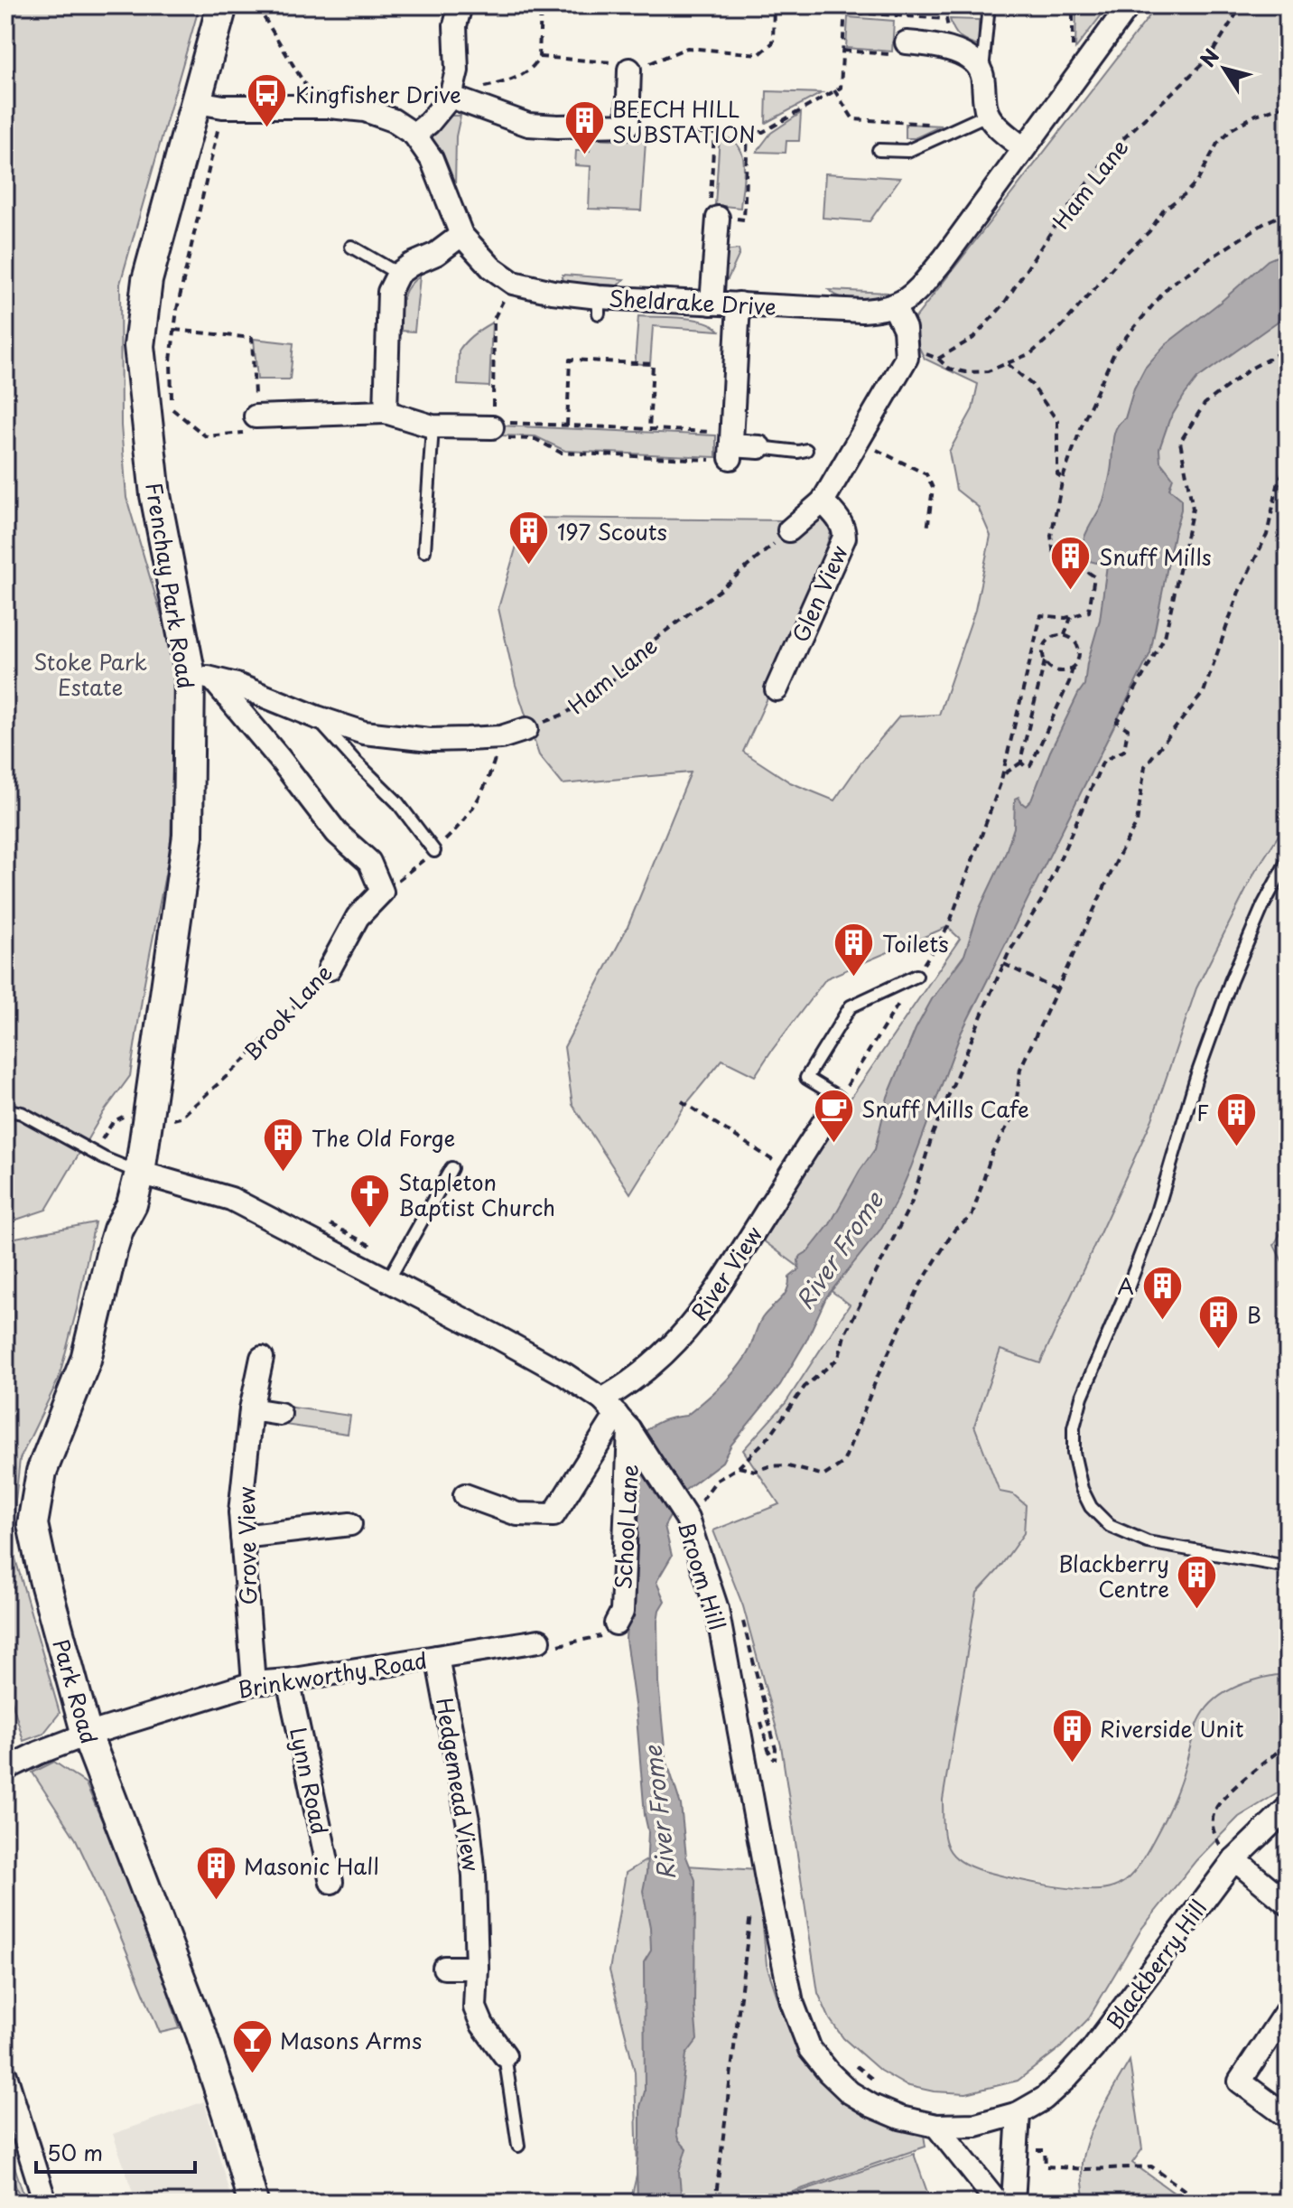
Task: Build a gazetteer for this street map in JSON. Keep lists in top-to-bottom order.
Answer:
{
  "streets": {
    "main road": ["Frenchay Park Road", "Park Road"],
    "street": [
      "Sheldrake Drive",
      "Glen View",
      "Brook Lane",
      "River View",
      "School Lane",
      "Grove View",
      "Broom Hill",
      "Brinkworthy Road",
      "Lynn Road",
      "Hedgemead View",
      "Blackberry Hill"
    ],
    "path": ["Ham Lane"]
  },
  "crossings": [
    ["Sheldrake Drive", "Frenchay Park Road"],
    ["Frenchay Park Road", "Broom Hill"],
    ["Frenchay Park Road", "Park Road"],
    ["River View", "School Lane"],
    ["River View", "Broom Hill"],
    ["School Lane", "Broom Hill"],
    ["Grove View", "Brinkworthy Road"],
    ["Broom Hill", "Park Road"],
    ["Broom Hill", "Blackberry Hill"],
    ["Brinkworthy Road", "Park Road"],
    ["Brinkworthy Road", "Lynn Road"],
    ["Brinkworthy Road", "Hedgemead View"]
  ],
  "water": ["River Frome"],
  "parks": ["Stoke Park Estate"],
  "places": {
    "bus stop": ["Kingfisher Drive"],
    "building": [
      "BEECH HILL SUBSTATION",
      "197 Scouts",
      "Snuff Mills",
      "Toilets",
      "F",
      "The Old Forge",
      "A",
      "B",
      "Blackberry Centre",
      "Riverside Unit",
      "Masonic Hall"
    ],
    "cafe": ["Snuff Mills Cafe"],
    "church": ["Stapleton Baptist Church"],
    "bar": ["Masons Arms"]
  },
  "scale_bar": "50 m",
  "north": "top left"
}
